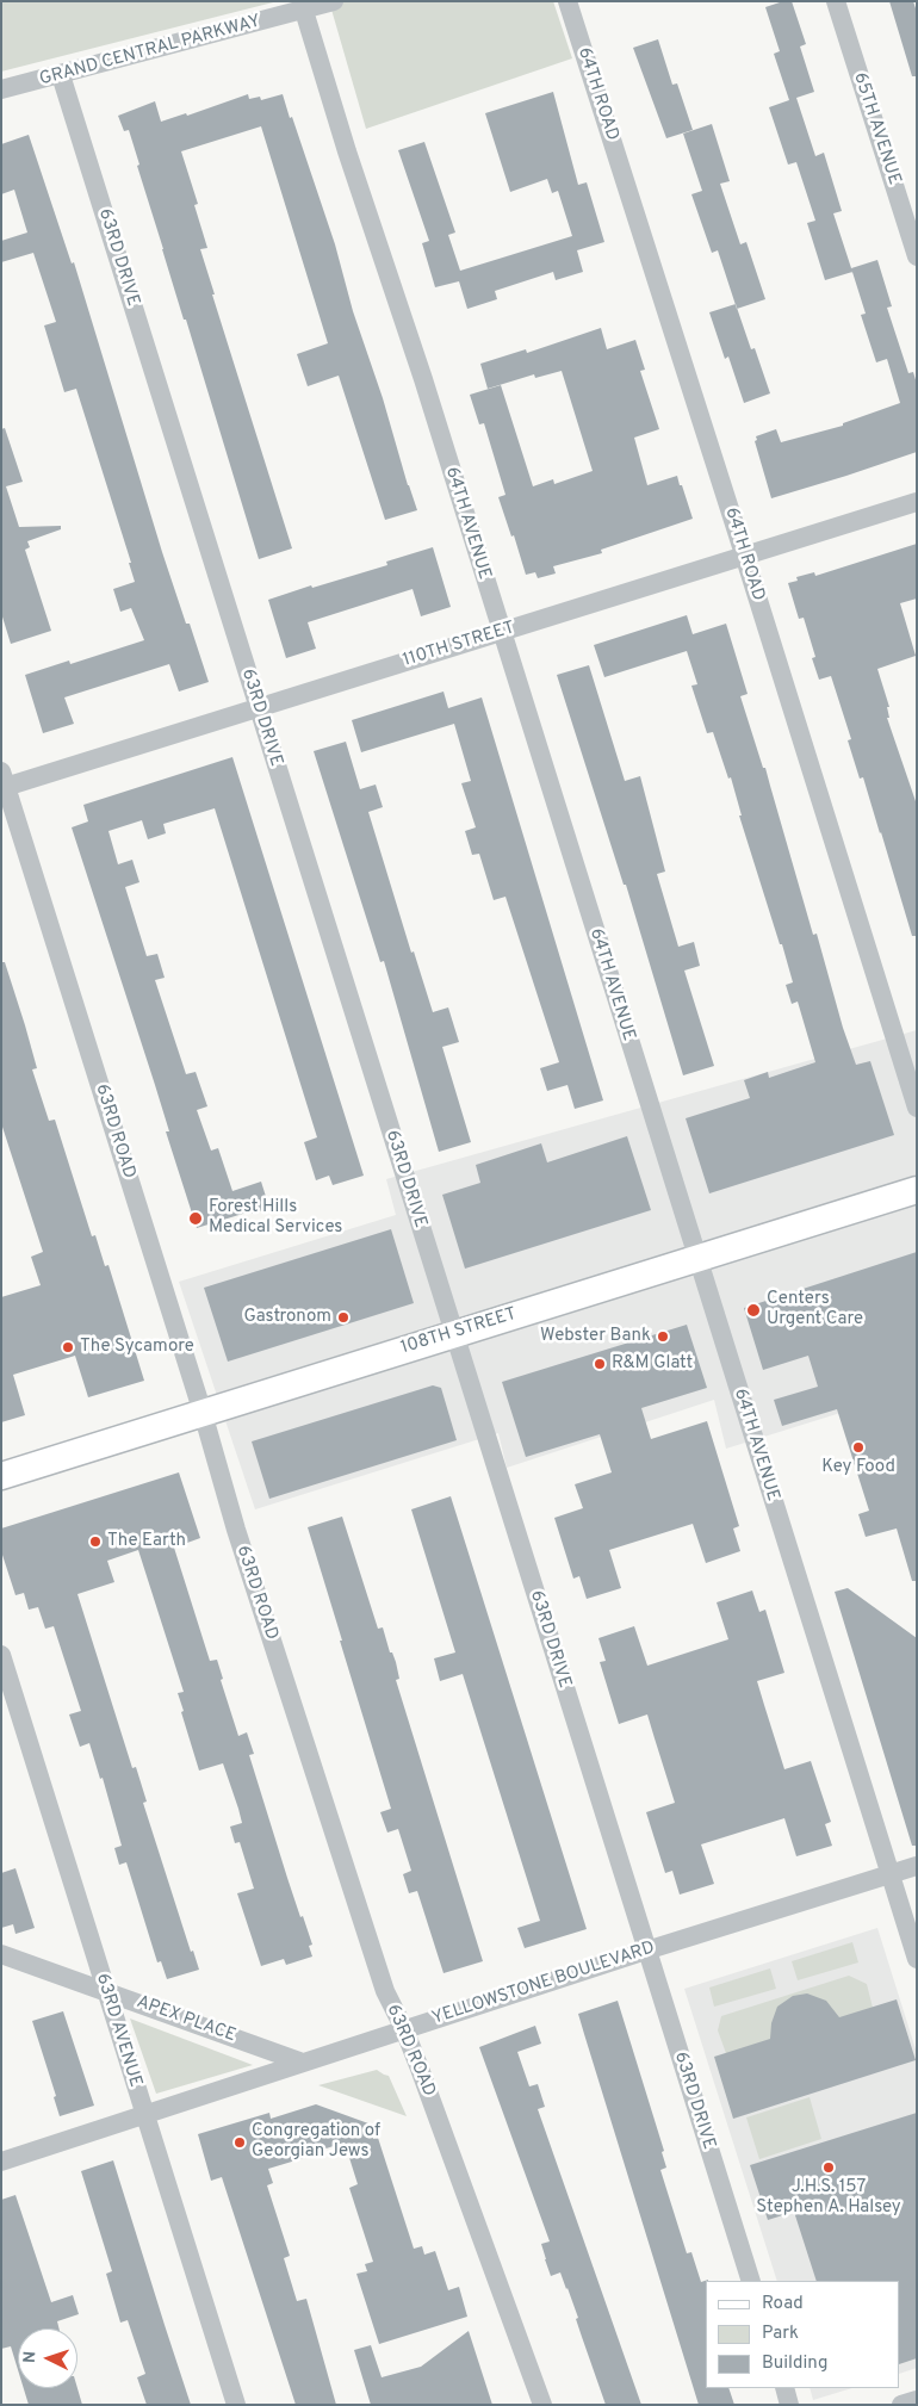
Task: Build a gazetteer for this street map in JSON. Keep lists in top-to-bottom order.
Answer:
{
  "streets": {
    "main road": ["108TH STREET"],
    "street": [
      "GRAND CENTRAL PARKWAY",
      "64TH ROAD",
      "65TH AVENUE",
      "63RD DRIVE",
      "64TH AVENUE",
      "110TH STREET",
      "63RD ROAD",
      "YELLOWSTONE BOULEVARD",
      "APEX PLACE",
      "63RD AVENUE"
    ]
  },
  "crossings": [
    ["GRAND CENTRAL PARKWAY", "63RD DRIVE"],
    ["GRAND CENTRAL PARKWAY", "64TH AVENUE"],
    ["64TH ROAD", "110TH STREET"],
    ["63RD DRIVE", "110TH STREET"],
    ["63RD DRIVE", "108TH STREET"],
    ["63RD DRIVE", "YELLOWSTONE BOULEVARD"],
    ["64TH AVENUE", "110TH STREET"],
    ["64TH AVENUE", "108TH STREET"],
    ["64TH AVENUE", "YELLOWSTONE BOULEVARD"],
    ["110TH STREET", "63RD ROAD"],
    ["63RD ROAD", "108TH STREET"],
    ["63RD ROAD", "YELLOWSTONE BOULEVARD"],
    ["YELLOWSTONE BOULEVARD", "APEX PLACE"],
    ["YELLOWSTONE BOULEVARD", "63RD AVENUE"],
    ["APEX PLACE", "63RD AVENUE"]
  ],
  "places": [
    "Forest Hills Medical Services",
    "Centers Urgent Care",
    "Gastronom",
    "Webster Bank",
    "The Sycamore",
    "R&M Glatt",
    "Key Food",
    "The Earth",
    "Congregation of Georgian Jews",
    "J.H.S. 157 Stephen A. Halsey"
  ],
  "legend": ["Road", "Park", "Building"],
  "north": "left"
}
